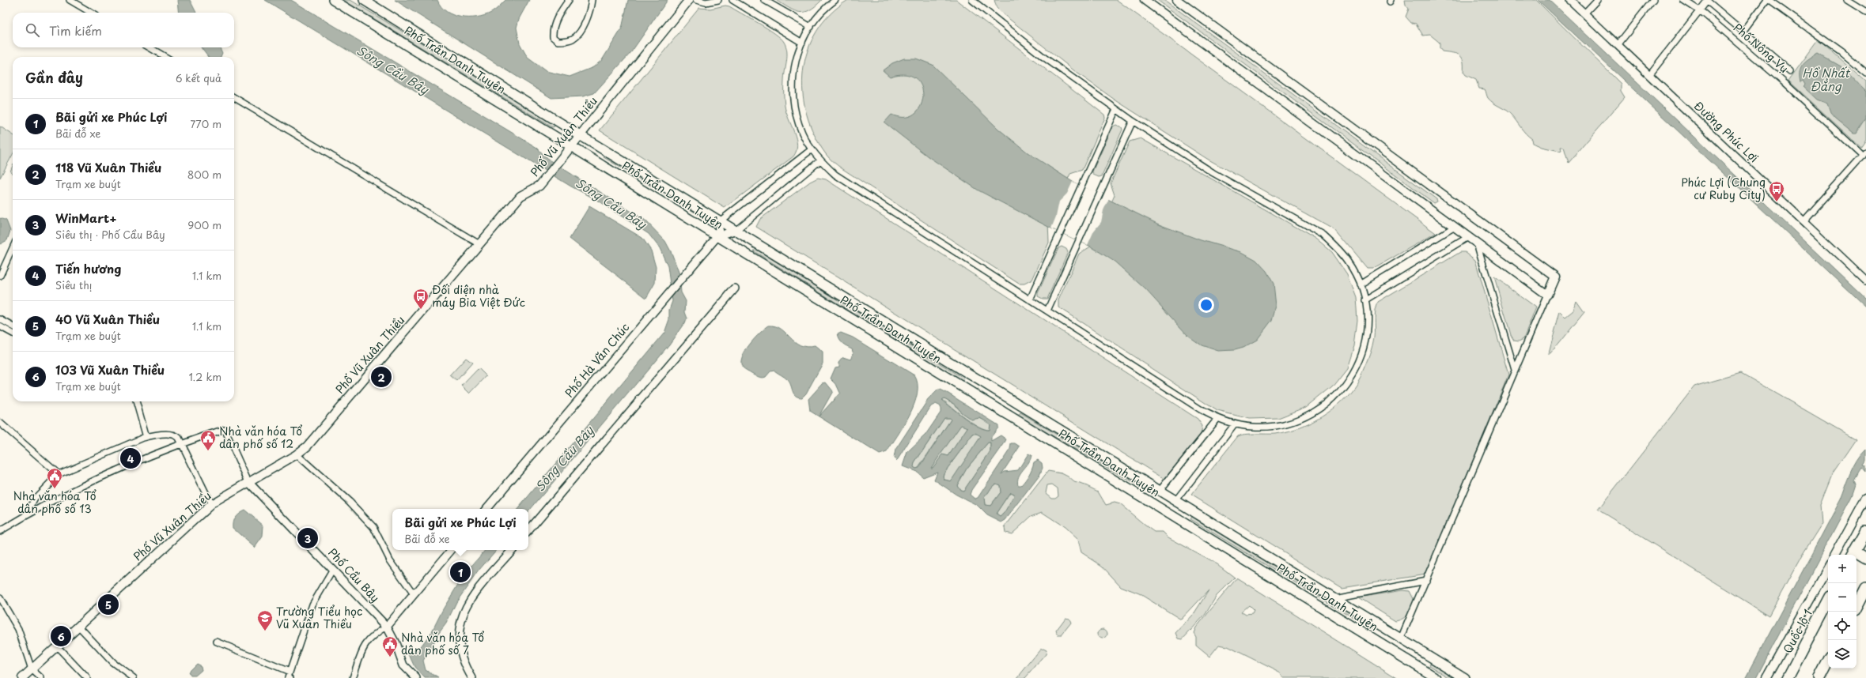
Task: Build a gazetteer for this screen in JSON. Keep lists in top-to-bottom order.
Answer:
{
  "streets": {
    "highway": ["Quốc lộ 1"],
    "main road": ["Phố Trần Danh Tuyên", "Phố Vũ Xuân Thiều"],
    "street": [
      "Phố Nông Vụ",
      "Đường Phúc Lợi",
      "Phố Hà Văn Chúc",
      "Phố Cầu Bây"
    ]
  },
  "crossings": [
    ["Phố Trần Danh Tuyên", "Phố Vũ Xuân Thiều"],
    ["Phố Trần Danh Tuyên", "Phố Hà Văn Chúc"],
    ["Phố Vũ Xuân Thiều", "Phố Cầu Bây"]
  ],
  "water": ["Sông Cầu Bây", "Hồ Nhất Đẳng"],
  "places": {
    "bus stop": ["Phúc Lợi (Chung cư Ruby City)", "Đối diện nhà máy Bia Việt Đức"],
    "public building": ["Nhà văn hóa Tổ dân phố số 12", "Nhà văn hóa Tổ dân phố số 13", "Nhà văn hóa Tổ dân phố số 7"],
    "school or university": ["Trường Tiểu học Vũ Xuân Thiều"]
  },
  "page": {
    "search": "Tìm kiếm",
    "heading": ["Gần đây", "6 kết quả"],
    "list": [
      {
        "mark": "1",
        "name": "Bãi gửi xe Phúc Lợi",
        "note": "Bãi đỗ xe",
        "value": "770 m"
      },
      {
        "mark": "2",
        "name": "118 Vũ Xuân Thiều",
        "note": "Trạm xe buýt",
        "value": "800 m"
      },
      {
        "mark": "3",
        "name": "WinMart+",
        "note": "Siêu thị · Phố Cầu Bây",
        "value": "900 m"
      },
      {
        "mark": "4",
        "name": "Tiến hương",
        "note": "Siêu thị",
        "value": "1.1 km"
      },
      {
        "mark": "5",
        "name": "40 Vũ Xuân Thiều",
        "note": "Trạm xe buýt",
        "value": "1.1 km"
      },
      {
        "mark": "6",
        "name": "103 Vũ Xuân Thiều",
        "note": "Trạm xe buýt",
        "value": "1.2 km"
      }
    ],
    "pins": [
      "2",
      "4",
      "3",
      "1",
      "5",
      "6"
    ],
    "popup": ["Bãi gửi xe Phúc Lợi", "Bãi đỗ xe"],
    "map_buttons": ["+", "−"]
  }
}
